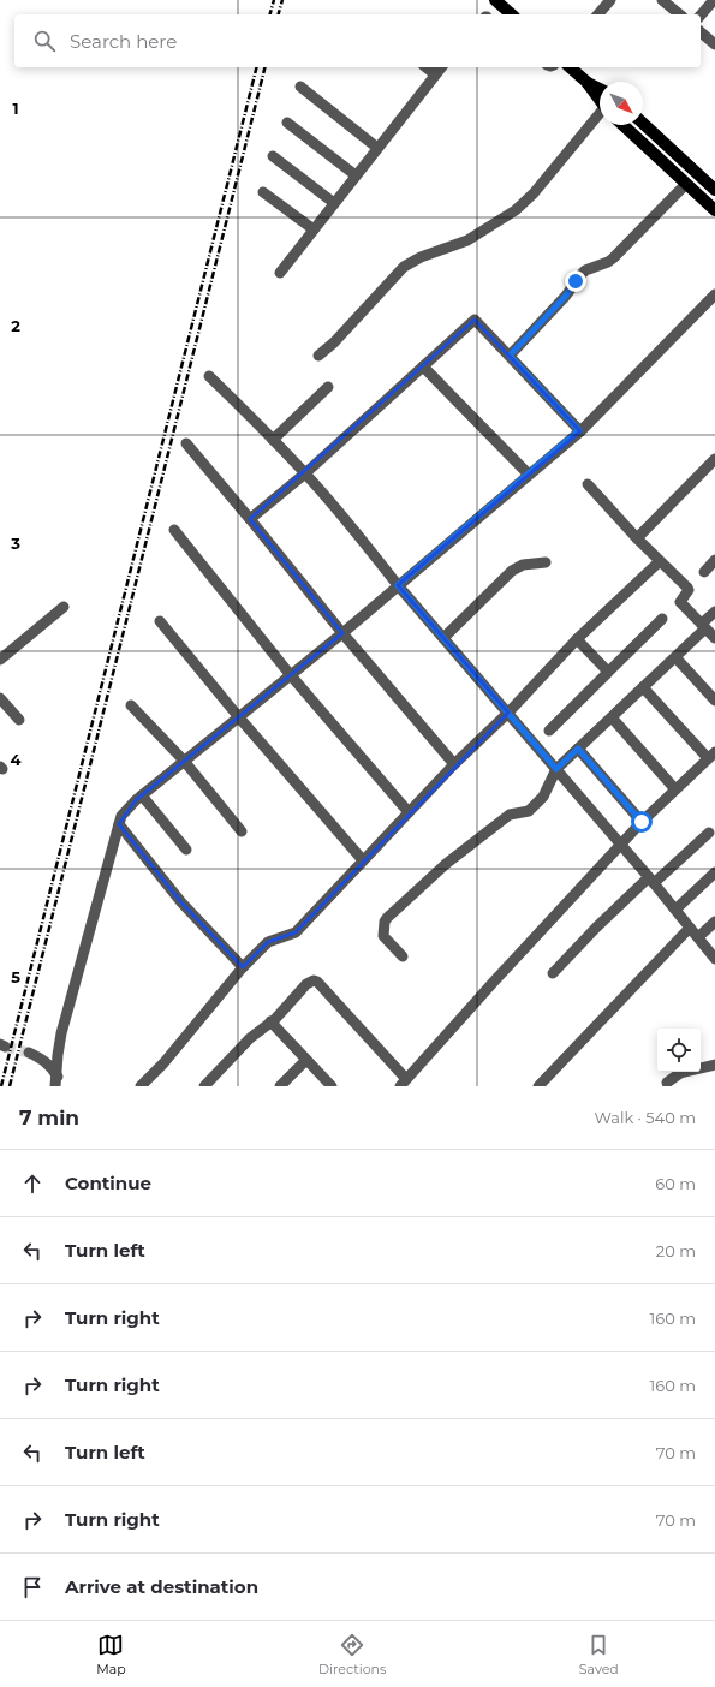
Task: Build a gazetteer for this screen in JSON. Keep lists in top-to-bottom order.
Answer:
{
  "north": "bottom right",
  "page": {
    "search": "Search here",
    "heading": ["7 min", "Walk · 540 m"],
    "list": [
      ["Continue", "60 m"],
      ["Turn left", "20 m"],
      ["Turn right", "160 m"],
      ["Turn right", "160 m"],
      ["Turn left", "70 m"],
      ["Turn right", "70 m"],
      "Arrive at destination"
    ],
    "nav": ["Map", "Directions", "Saved"]
  },
  "grid": {
    "rows": [
      "1",
      "2",
      "3",
      "4",
      "5"
    ]
  }
}
